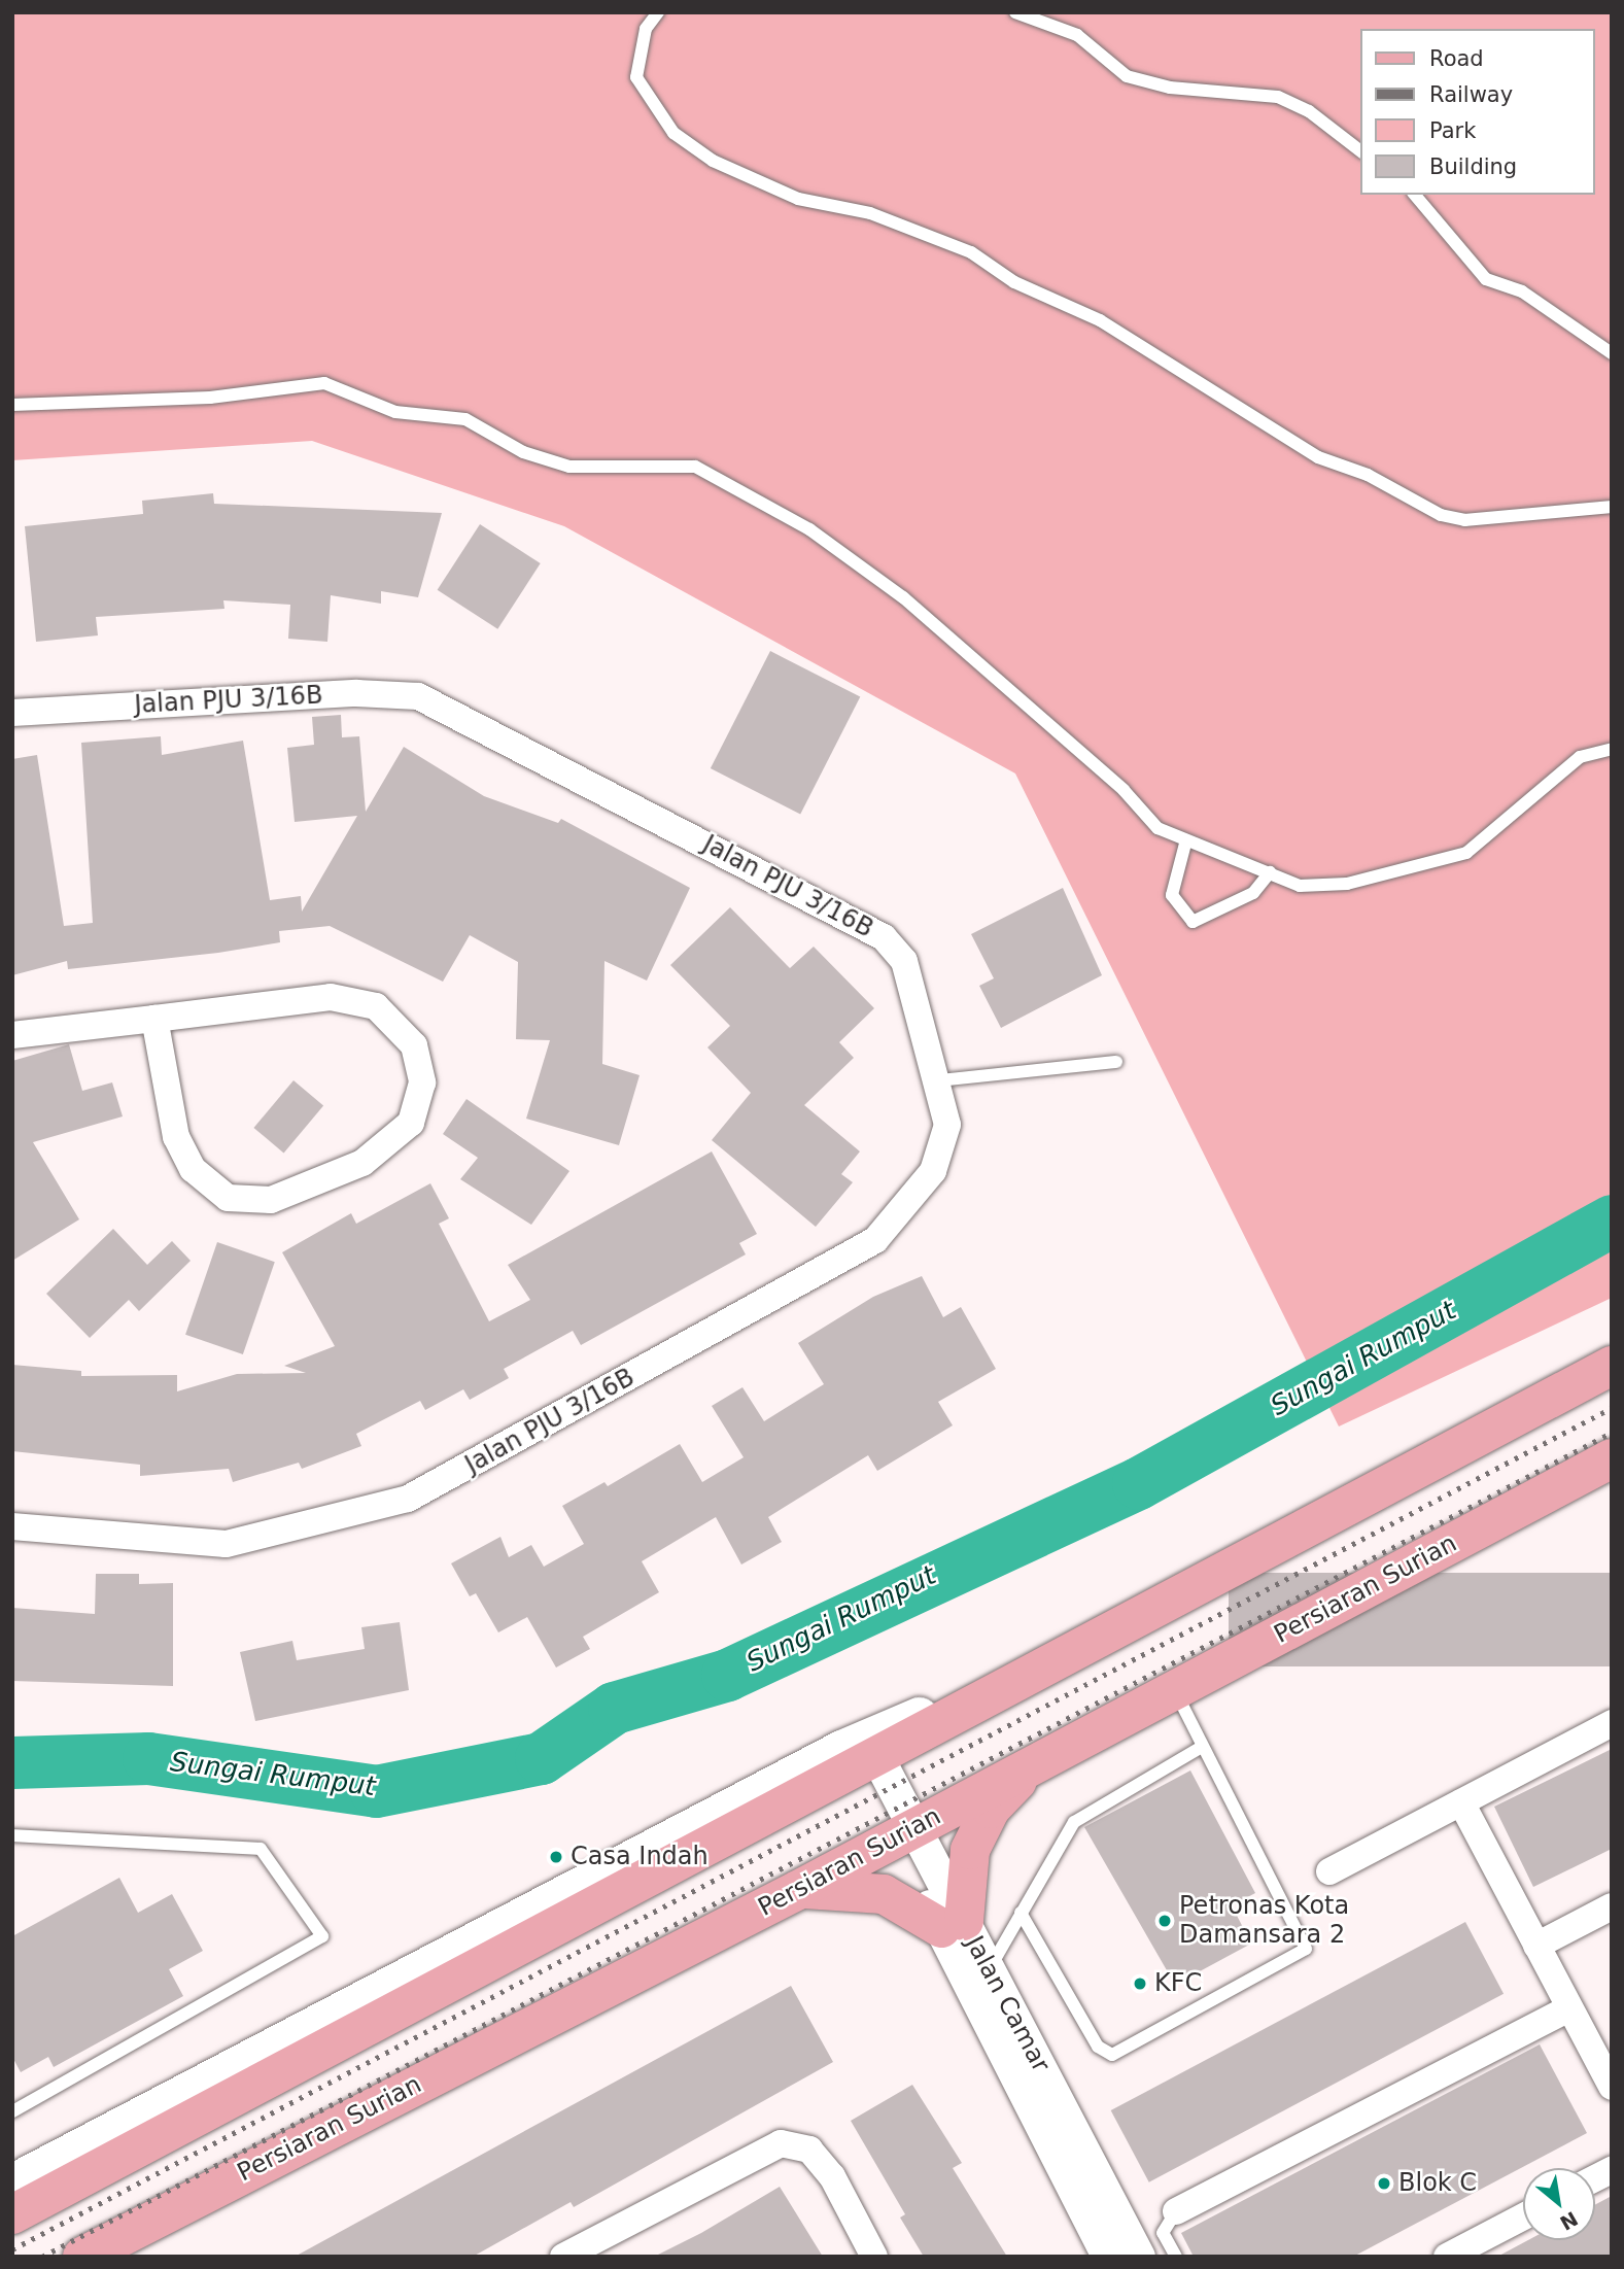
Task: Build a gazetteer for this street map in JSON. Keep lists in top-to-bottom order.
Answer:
{
  "streets": {
    "main road": ["Persiaran Surian"],
    "street": ["Jalan PJU 3/16B", "Jalan Camar"]
  },
  "crossings": [
    ["Persiaran Surian", "Jalan Camar"]
  ],
  "water": ["Sungai Rumput"],
  "places": [
    "Casa Indah",
    "Petronas Kota Damansara 2",
    "KFC",
    "Blok C"
  ],
  "legend": [
    "Road",
    "Railway",
    "Park",
    "Building"
  ],
  "north": "bottom right"
}
